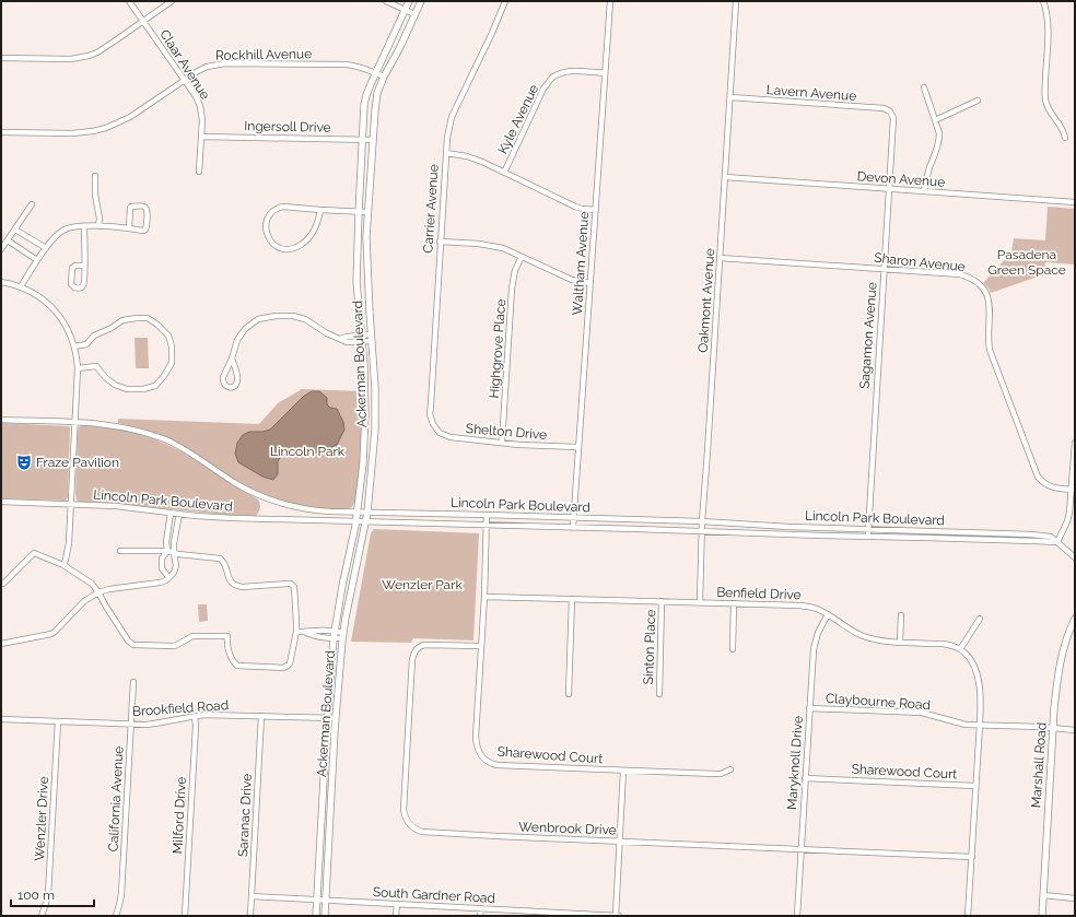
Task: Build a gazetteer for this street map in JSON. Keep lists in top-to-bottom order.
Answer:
{
  "streets": {
    "street": [
      "Rockhill Avenue",
      "Claar Avenue",
      "Lavern Avenue",
      "Kyle Avenue",
      "Ingersoll Drive",
      "Devon Avenue",
      "Carrier Avenue",
      "Sharon Avenue",
      "Waltham Avenue",
      "Oakmont Avenue",
      "Sagamon Avenue",
      "Highgrove Place",
      "Ackerman Boulevard",
      "Shelton Drive",
      "Lincoln Park Boulevard",
      "Benfield Drive",
      "Sinton Place",
      "Claybourne Road",
      "Brookfield Road",
      "Sharewood Court",
      "Maryknoll Drive",
      "Marshall Road",
      "California Avenue",
      "Milford Drive",
      "Saranac Drive",
      "Wenzler Drive",
      "Wenbrook Drive",
      "South Gardner Road"
    ]
  },
  "crossings": [
    ["Rockhill Avenue", "Claar Avenue"],
    ["Rockhill Avenue", "Ackerman Boulevard"],
    ["Claar Avenue", "Ingersoll Drive"],
    ["Lavern Avenue", "Oakmont Avenue"],
    ["Lavern Avenue", "Sagamon Avenue"],
    ["Kyle Avenue", "Waltham Avenue"],
    ["Ingersoll Drive", "Ackerman Boulevard"],
    ["Devon Avenue", "Oakmont Avenue"],
    ["Devon Avenue", "Sagamon Avenue"],
    ["Carrier Avenue", "Shelton Drive"],
    ["Sharon Avenue", "Oakmont Avenue"],
    ["Sharon Avenue", "Sagamon Avenue"],
    ["Waltham Avenue", "Shelton Drive"],
    ["Waltham Avenue", "Lincoln Park Boulevard"],
    ["Oakmont Avenue", "Lincoln Park Boulevard"],
    ["Oakmont Avenue", "Benfield Drive"],
    ["Sagamon Avenue", "Lincoln Park Boulevard"],
    ["Highgrove Place", "Shelton Drive"],
    ["Ackerman Boulevard", "Lincoln Park Boulevard"],
    ["Ackerman Boulevard", "Brookfield Road"],
    ["Ackerman Boulevard", "South Gardner Road"],
    ["Lincoln Park Boulevard", "Sharewood Court"],
    ["Benfield Drive", "Sinton Place"],
    ["Benfield Drive", "Sharewood Court"],
    ["Benfield Drive", "Maryknoll Drive"],
    ["Claybourne Road", "Maryknoll Drive"],
    ["Claybourne Road", "Marshall Road"],
    ["Brookfield Road", "California Avenue"],
    ["Brookfield Road", "Milford Drive"],
    ["Brookfield Road", "Saranac Drive"],
    ["Brookfield Road", "Wenzler Drive"],
    ["Sharewood Court", "Maryknoll Drive"],
    ["Sharewood Court", "Wenbrook Drive"],
    ["Maryknoll Drive", "Wenbrook Drive"],
    ["Saranac Drive", "South Gardner Road"]
  ],
  "parks": ["Pasadena Green Space", "Lincoln Park", "Wenzler Park"],
  "places": {
    "theatre": ["Fraze Pavilion"]
  },
  "scale_bar": "100 m"
}
